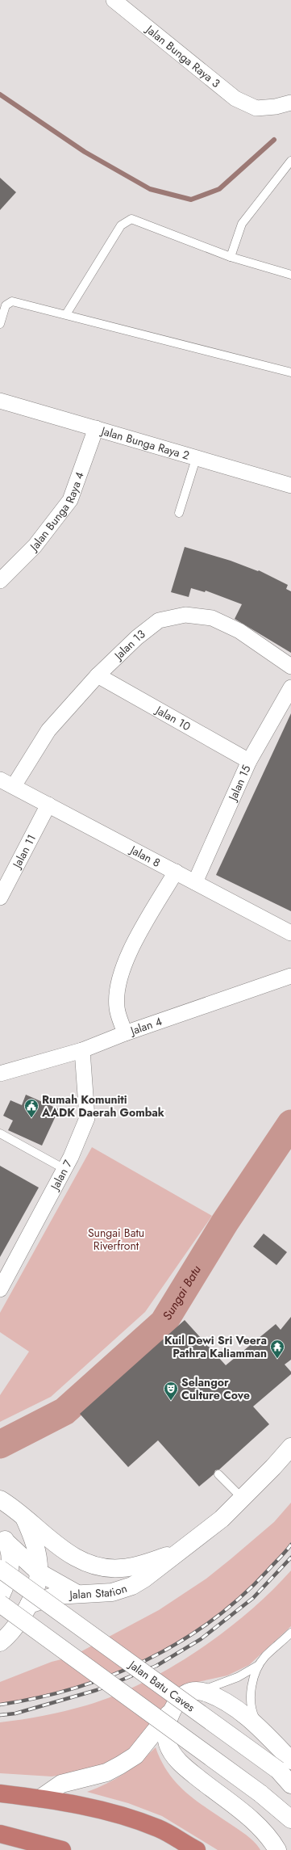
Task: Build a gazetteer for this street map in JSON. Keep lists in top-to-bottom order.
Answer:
{
  "streets": {
    "main road": ["Jalan Station", "Jalan Batu Caves"],
    "street": [
      "Jalan Bunga Raya 3",
      "Jalan Bunga Raya 2",
      "Jalan Bunga Raya 4",
      "Jalan 13",
      "Jalan 10",
      "Jalan 15",
      "Jalan 11",
      "Jalan 8",
      "Jalan 4",
      "Jalan 7"
    ]
  },
  "crossings": [
    ["Jalan Bunga Raya 2", "Jalan Bunga Raya 4"],
    ["Jalan 13", "Jalan 10"],
    ["Jalan 13", "Jalan 8"],
    ["Jalan 10", "Jalan 15"],
    ["Jalan 15", "Jalan 8"],
    ["Jalan 11", "Jalan 8"],
    ["Jalan 4", "Jalan 7"]
  ],
  "water": ["Sungai Batu"],
  "parks": ["Sungai Batu Riverfront"],
  "places": {
    "public building": ["Rumah Komuniti AADK Daerah Gombak"],
    "temple": ["Kuil Dewi Sri Veera Pathra Kaliamman"],
    "theatre": ["Selangor Culture Cove"]
  }
}
